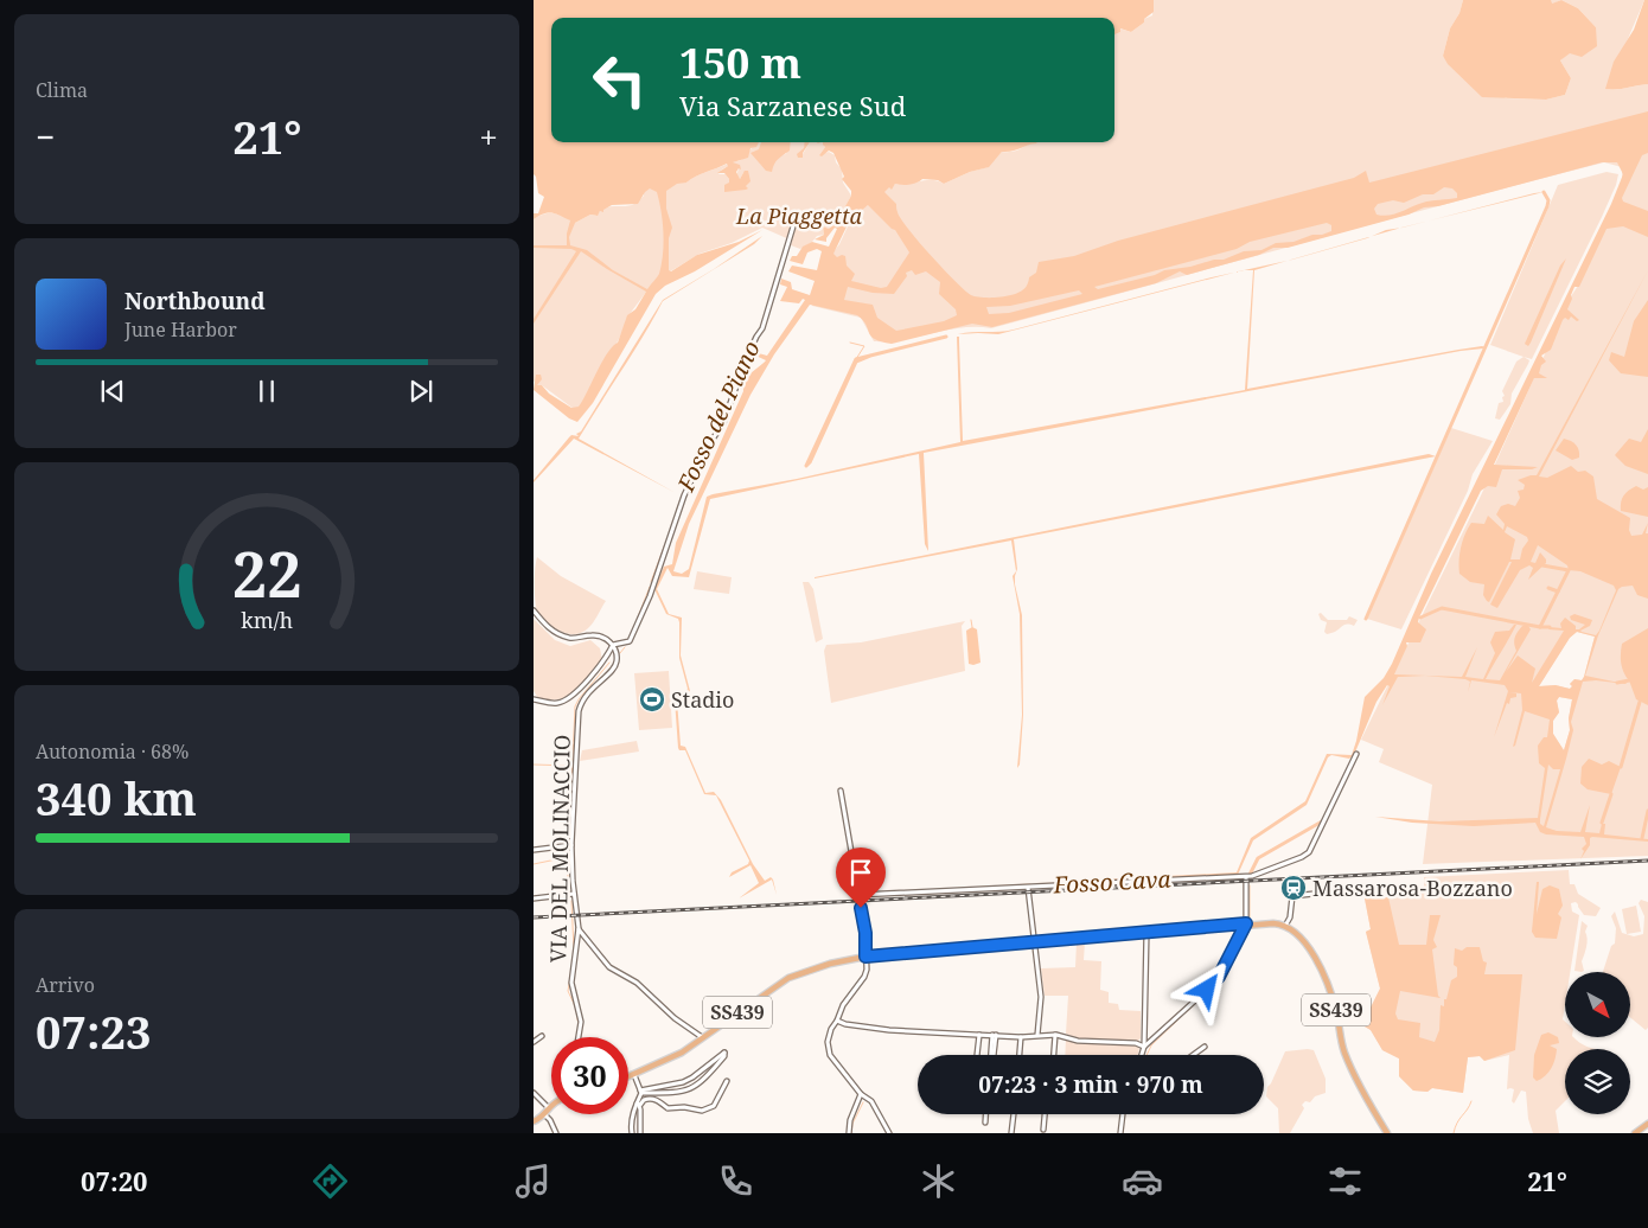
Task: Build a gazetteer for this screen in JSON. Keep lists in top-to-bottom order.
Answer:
{
  "streets": {
    "main road": ["SS439"],
    "street": ["VIA DEL MOLINACCIO"]
  },
  "water": ["Fosso del Piano", "Fosso Cava"],
  "parks": ["La Piaggetta"],
  "places": {
    "sports": ["Stadio"],
    "station": ["Massarosa-Bozzano"]
  },
  "north": "bottom right",
  "page": {
    "tile": [
      "Clima",
      ["Autonomia · 68%", "340 km"],
      ["Arrivo", "07:23"]
    ],
    "turn": ["150 m", "Via Sarzanese Sud"],
    "heat": ["−", "21°", "+"],
    "song": ["Northbound", "June Harbor"],
    "limit": "30",
    "trip": "07:23 · 3 min · 970 m",
    "tabs": ["07:20", "21°"],
    "gauge": ["22", "km/h"]
  }
}
